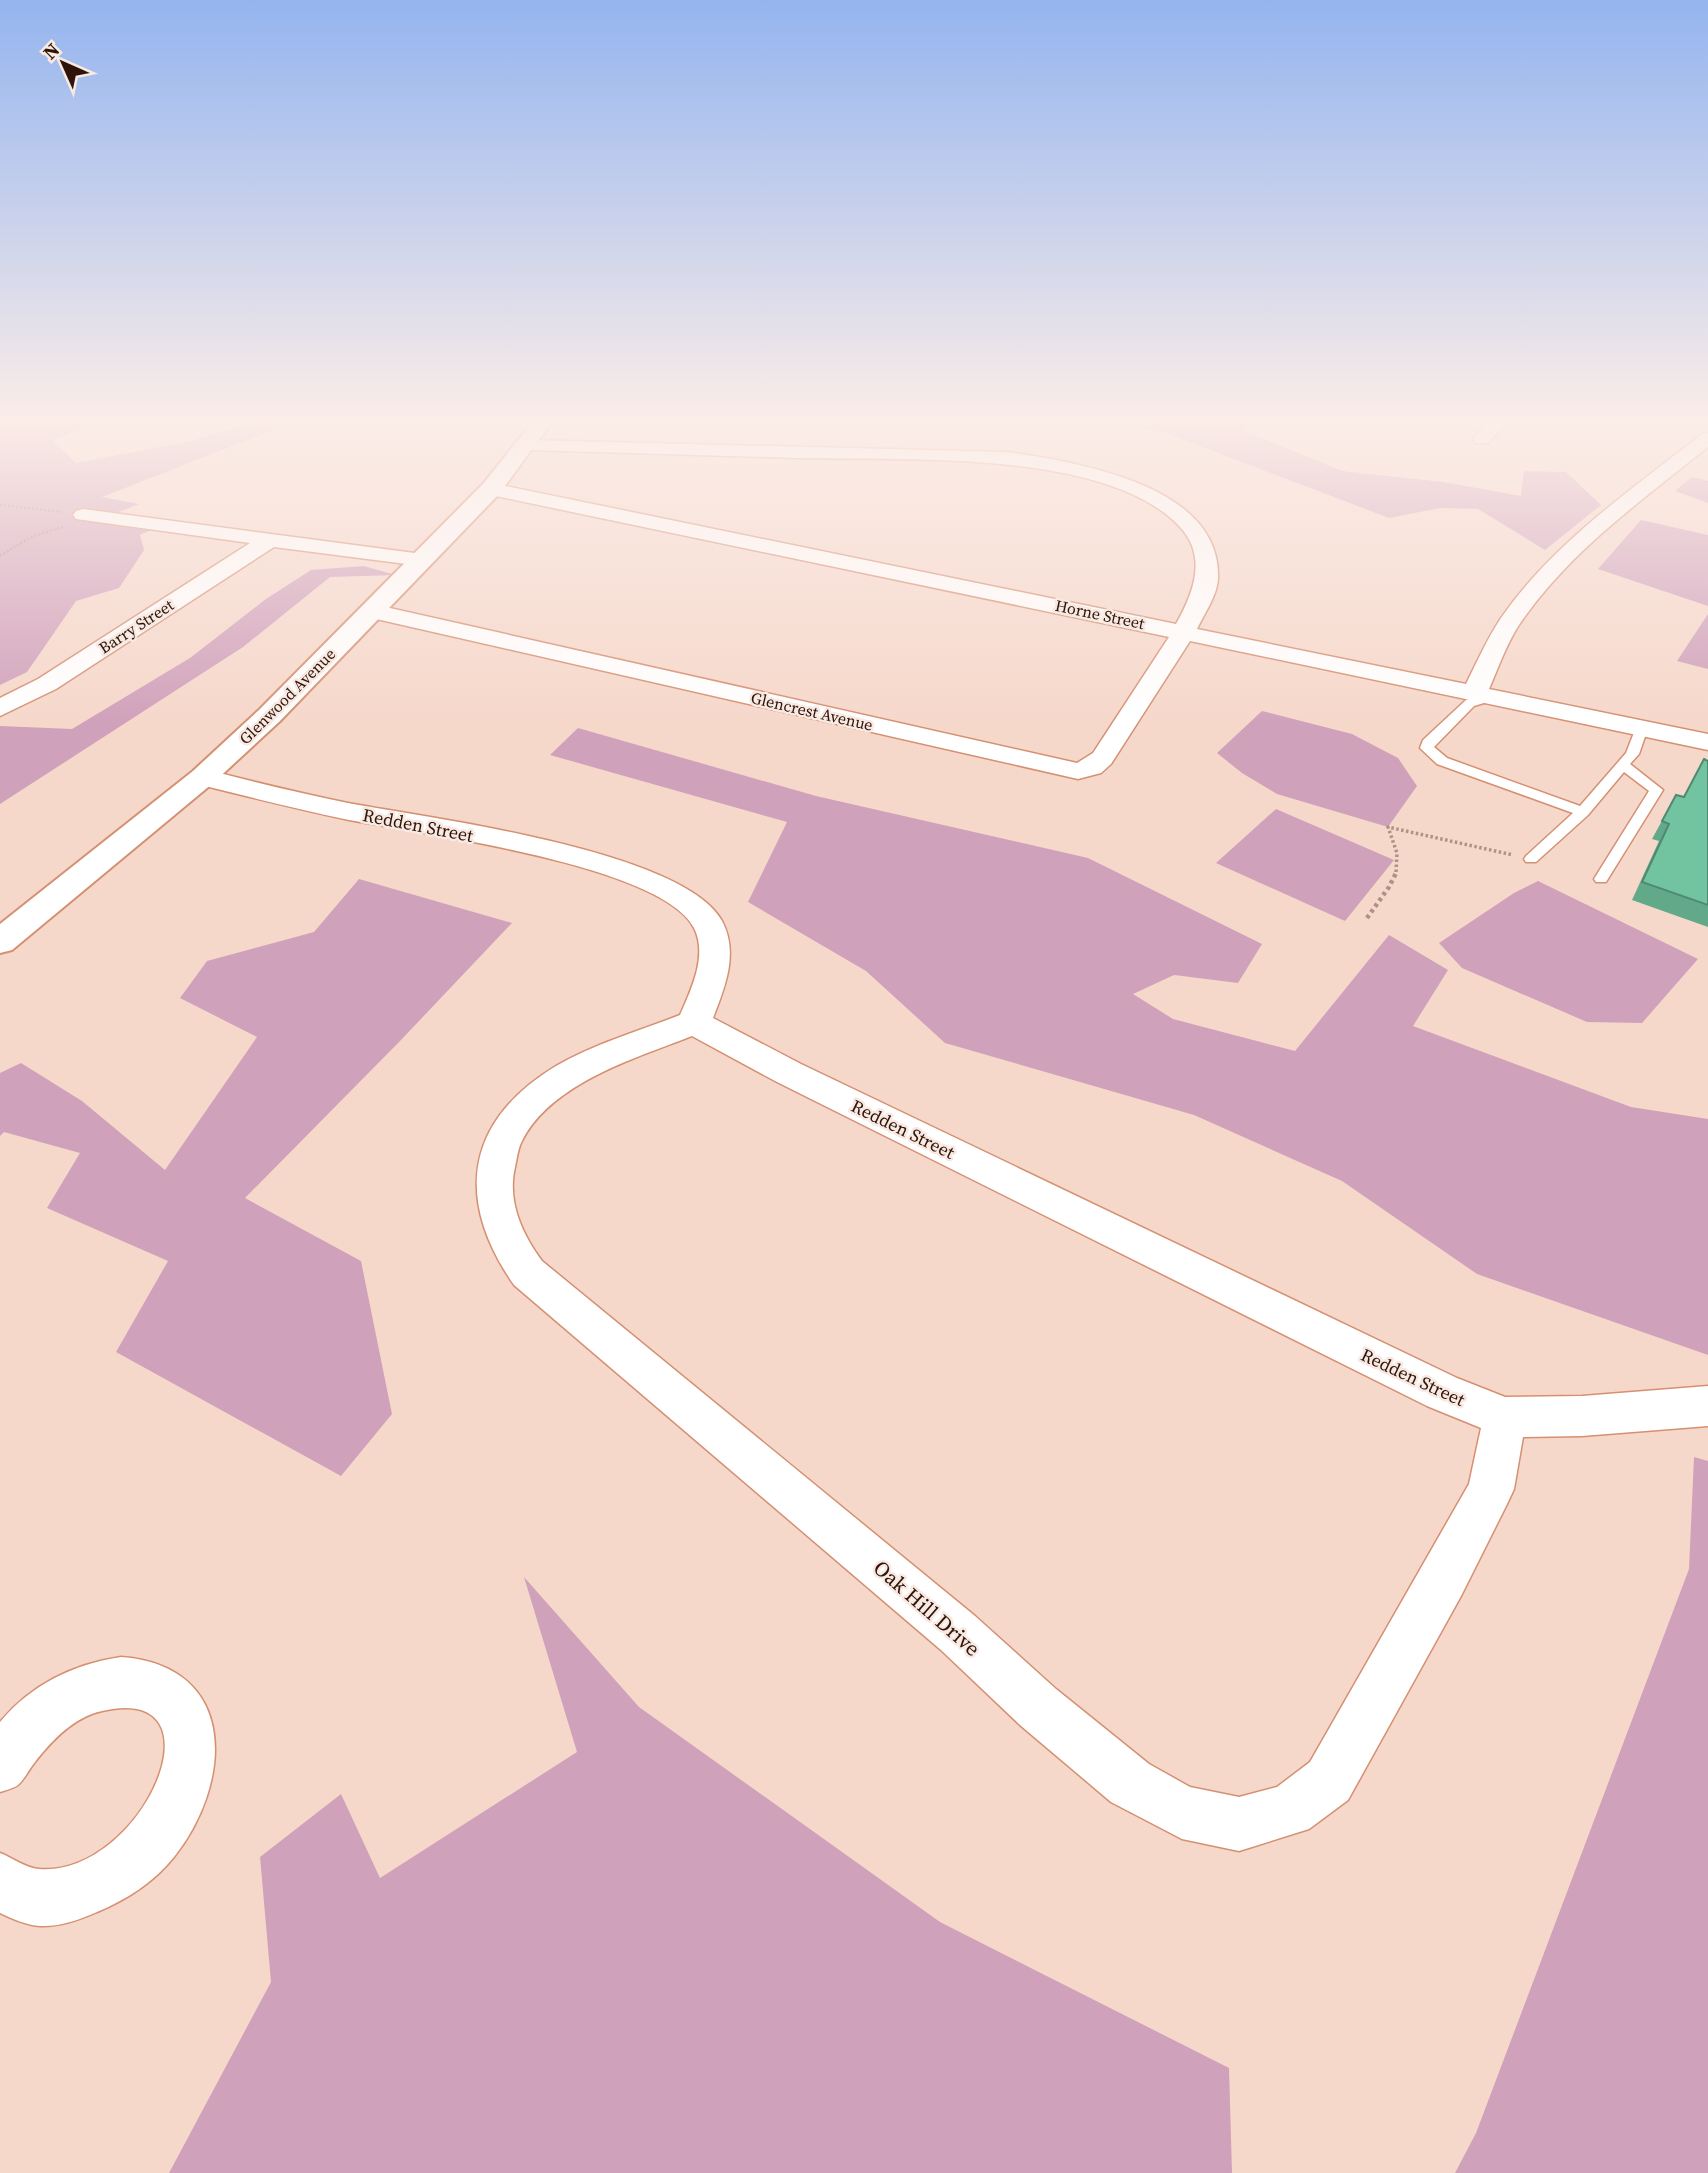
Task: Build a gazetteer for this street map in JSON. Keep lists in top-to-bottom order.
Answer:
{
  "streets": {
    "street": [
      "Horne Street",
      "Barry Street",
      "Glenwood Avenue",
      "Glencrest Avenue",
      "Redden Street",
      "Oak Hill Drive"
    ]
  },
  "crossings": [
    ["Horne Street", "Glencrest Avenue"],
    ["Glenwood Avenue", "Glencrest Avenue"],
    ["Glenwood Avenue", "Redden Street"],
    ["Redden Street", "Oak Hill Drive"]
  ],
  "north": "top left"
}
